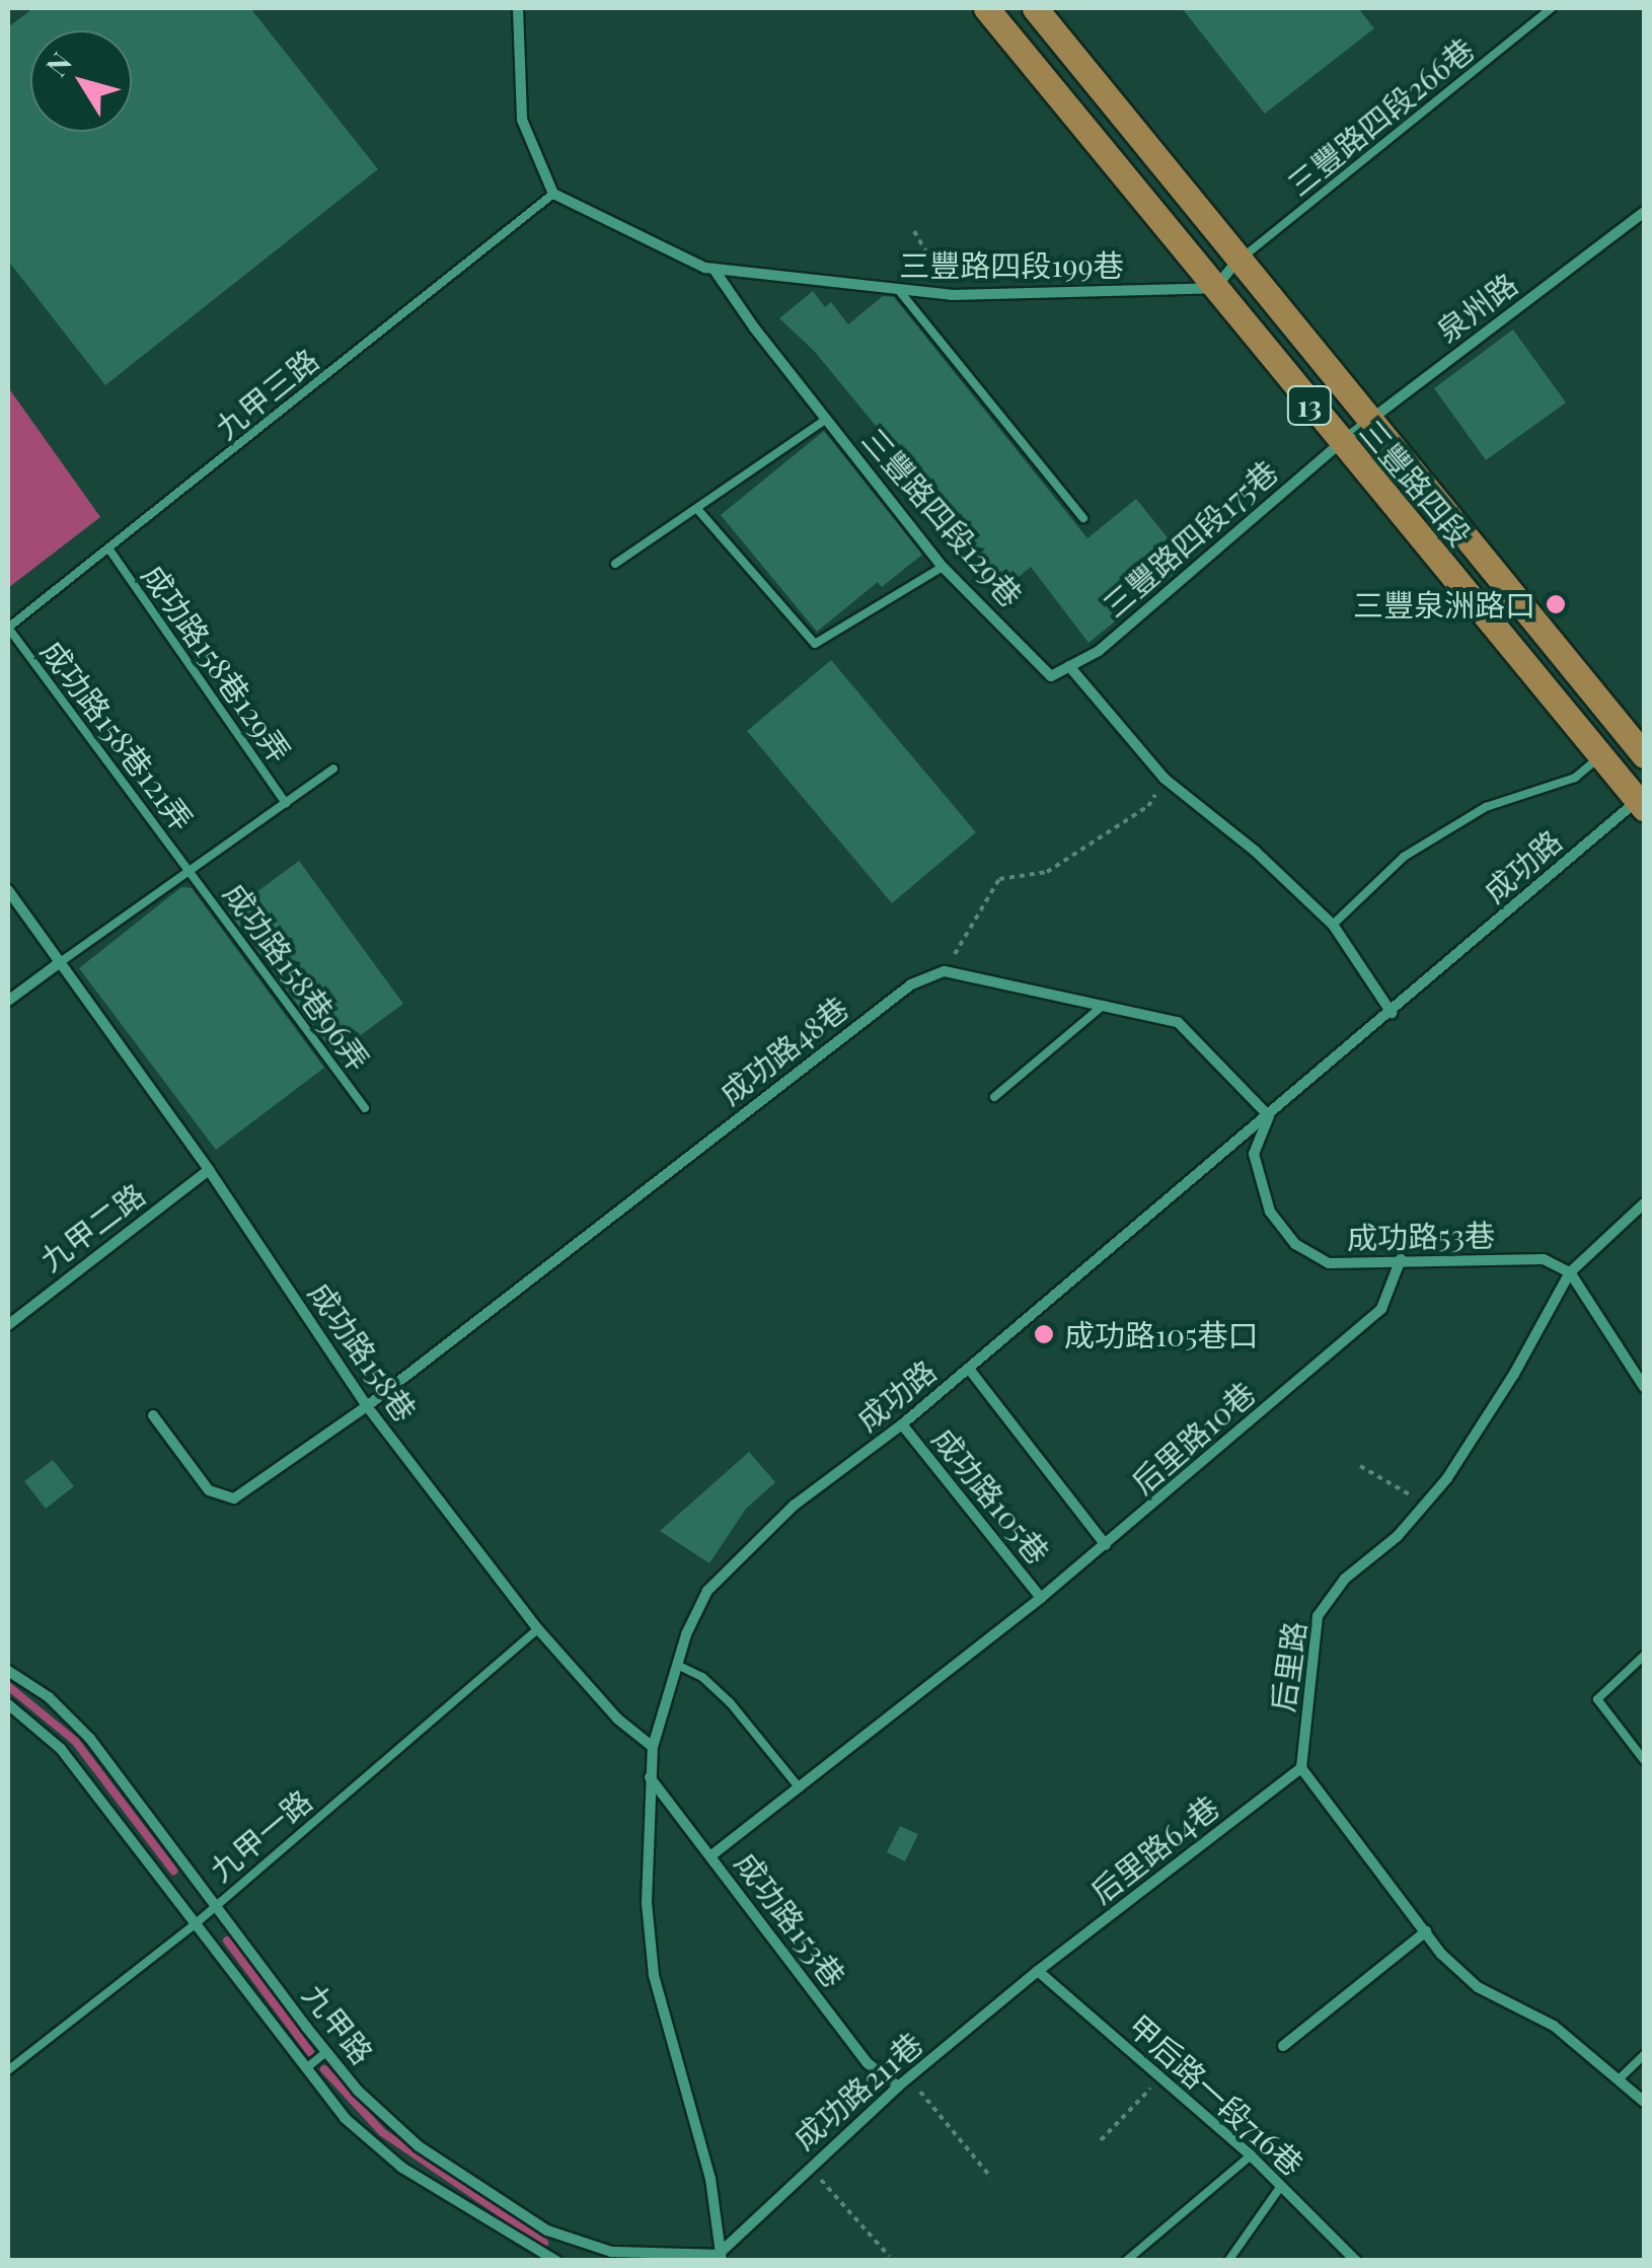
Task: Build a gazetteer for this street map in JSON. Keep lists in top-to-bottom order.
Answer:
{
  "streets": {
    "main road": ["13", "三豐路四段"],
    "street": [
      "三豐路四段199巷",
      "泉州路",
      "三豐路四段129巷",
      "三豐路四段175巷",
      "成功路",
      "成功路48巷",
      "九甲二路",
      "成功路53巷",
      "成功路158巷",
      "后里路10巷",
      "成功路105巷",
      "后里路",
      "后里路64巷",
      "成功路153巷",
      "九甲路",
      "成功路211巷",
      "甲后路一段716巷"
    ],
    "lane": [
      "三豐路四段266巷",
      "九甲三路",
      "成功路158巷129弄",
      "成功路158巷121弄",
      "成功路158巷96弄",
      "九甲一路"
    ]
  },
  "crossings": [
    ["三豐路四段266巷", "三豐路四段"],
    ["三豐路四段199巷", "三豐路四段"],
    ["三豐路四段199巷", "三豐路四段129巷"],
    ["泉州路", "三豐路四段"],
    ["泉州路", "三豐路四段175巷"],
    ["九甲三路", "成功路158巷129弄"],
    ["九甲三路", "成功路158巷121弄"],
    ["三豐路四段", "三豐路四段175巷"],
    ["三豐路四段", "成功路"],
    ["三豐路四段129巷", "三豐路四段175巷"],
    ["成功路158巷121弄", "成功路158巷96弄"],
    ["成功路", "成功路53巷"],
    ["成功路", "成功路158巷"],
    ["成功路", "成功路105巷"],
    ["成功路", "成功路153巷"],
    ["成功路", "九甲路"],
    ["成功路", "成功路211巷"],
    ["成功路48巷", "成功路158巷"],
    ["九甲二路", "成功路158巷"],
    ["成功路53巷", "后里路10巷"],
    ["成功路53巷", "后里路"],
    ["成功路158巷", "九甲一路"],
    ["后里路10巷", "成功路105巷"],
    ["后里路10巷", "成功路153巷"],
    ["后里路", "后里路64巷"],
    ["九甲一路", "九甲路"],
    ["后里路64巷", "成功路211巷"],
    ["后里路64巷", "甲后路一段716巷"],
    ["成功路153巷", "成功路211巷"],
    ["九甲路", "成功路211巷"],
    ["成功路211巷", "甲后路一段716巷"]
  ],
  "places": ["三豐泉洲路口", "成功路105巷口"],
  "north": "top left"
}
